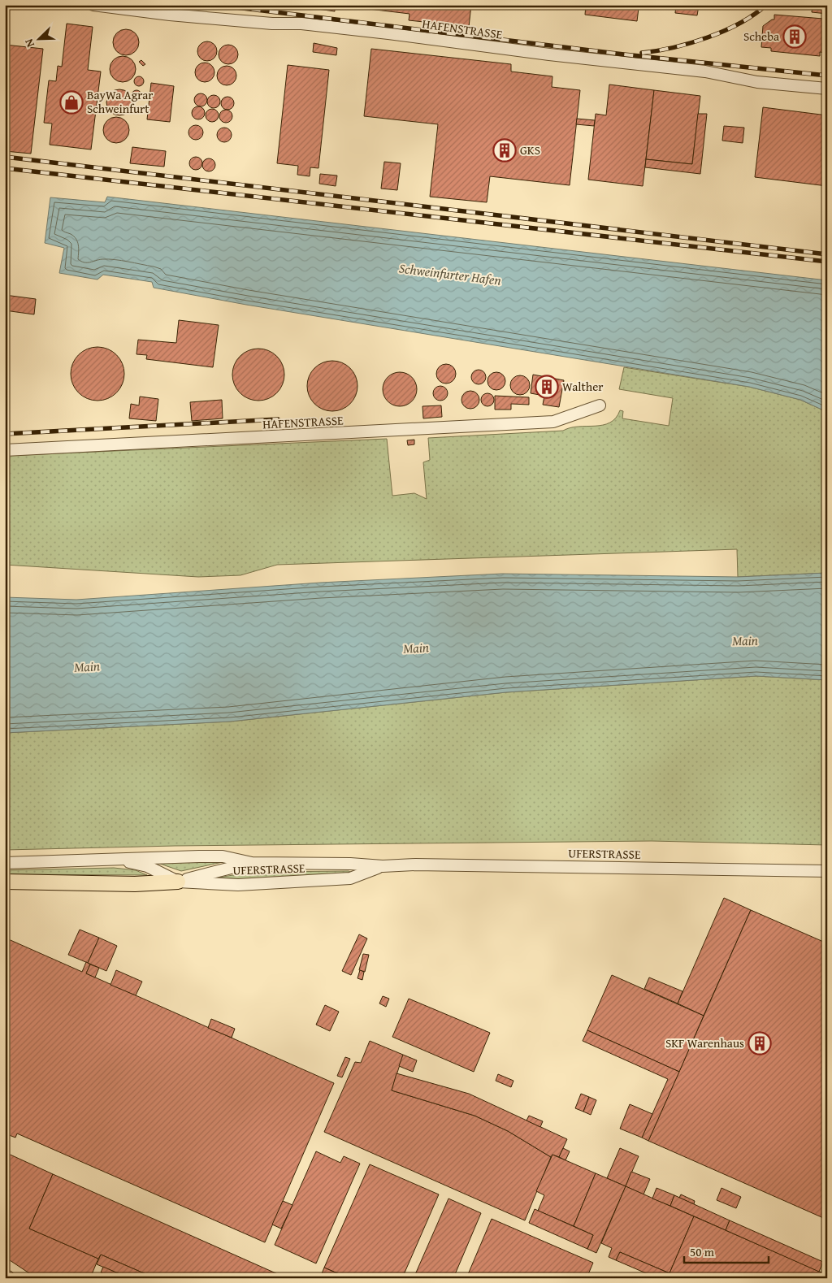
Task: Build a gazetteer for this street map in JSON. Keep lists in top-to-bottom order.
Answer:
{
  "streets": {
    "street": ["HAFENSTRASSE", "UFERSTRASSE"]
  },
  "water": ["Schweinfurter Hafen", "Main"],
  "places": {
    "building": [
      "Scheba",
      "GKS",
      "Walther",
      "SKF Warenhaus"
    ],
    "shop": ["BayWa Agrar Schweinfurt"]
  },
  "scale_bar": "50 m",
  "north": "bottom left"
}
